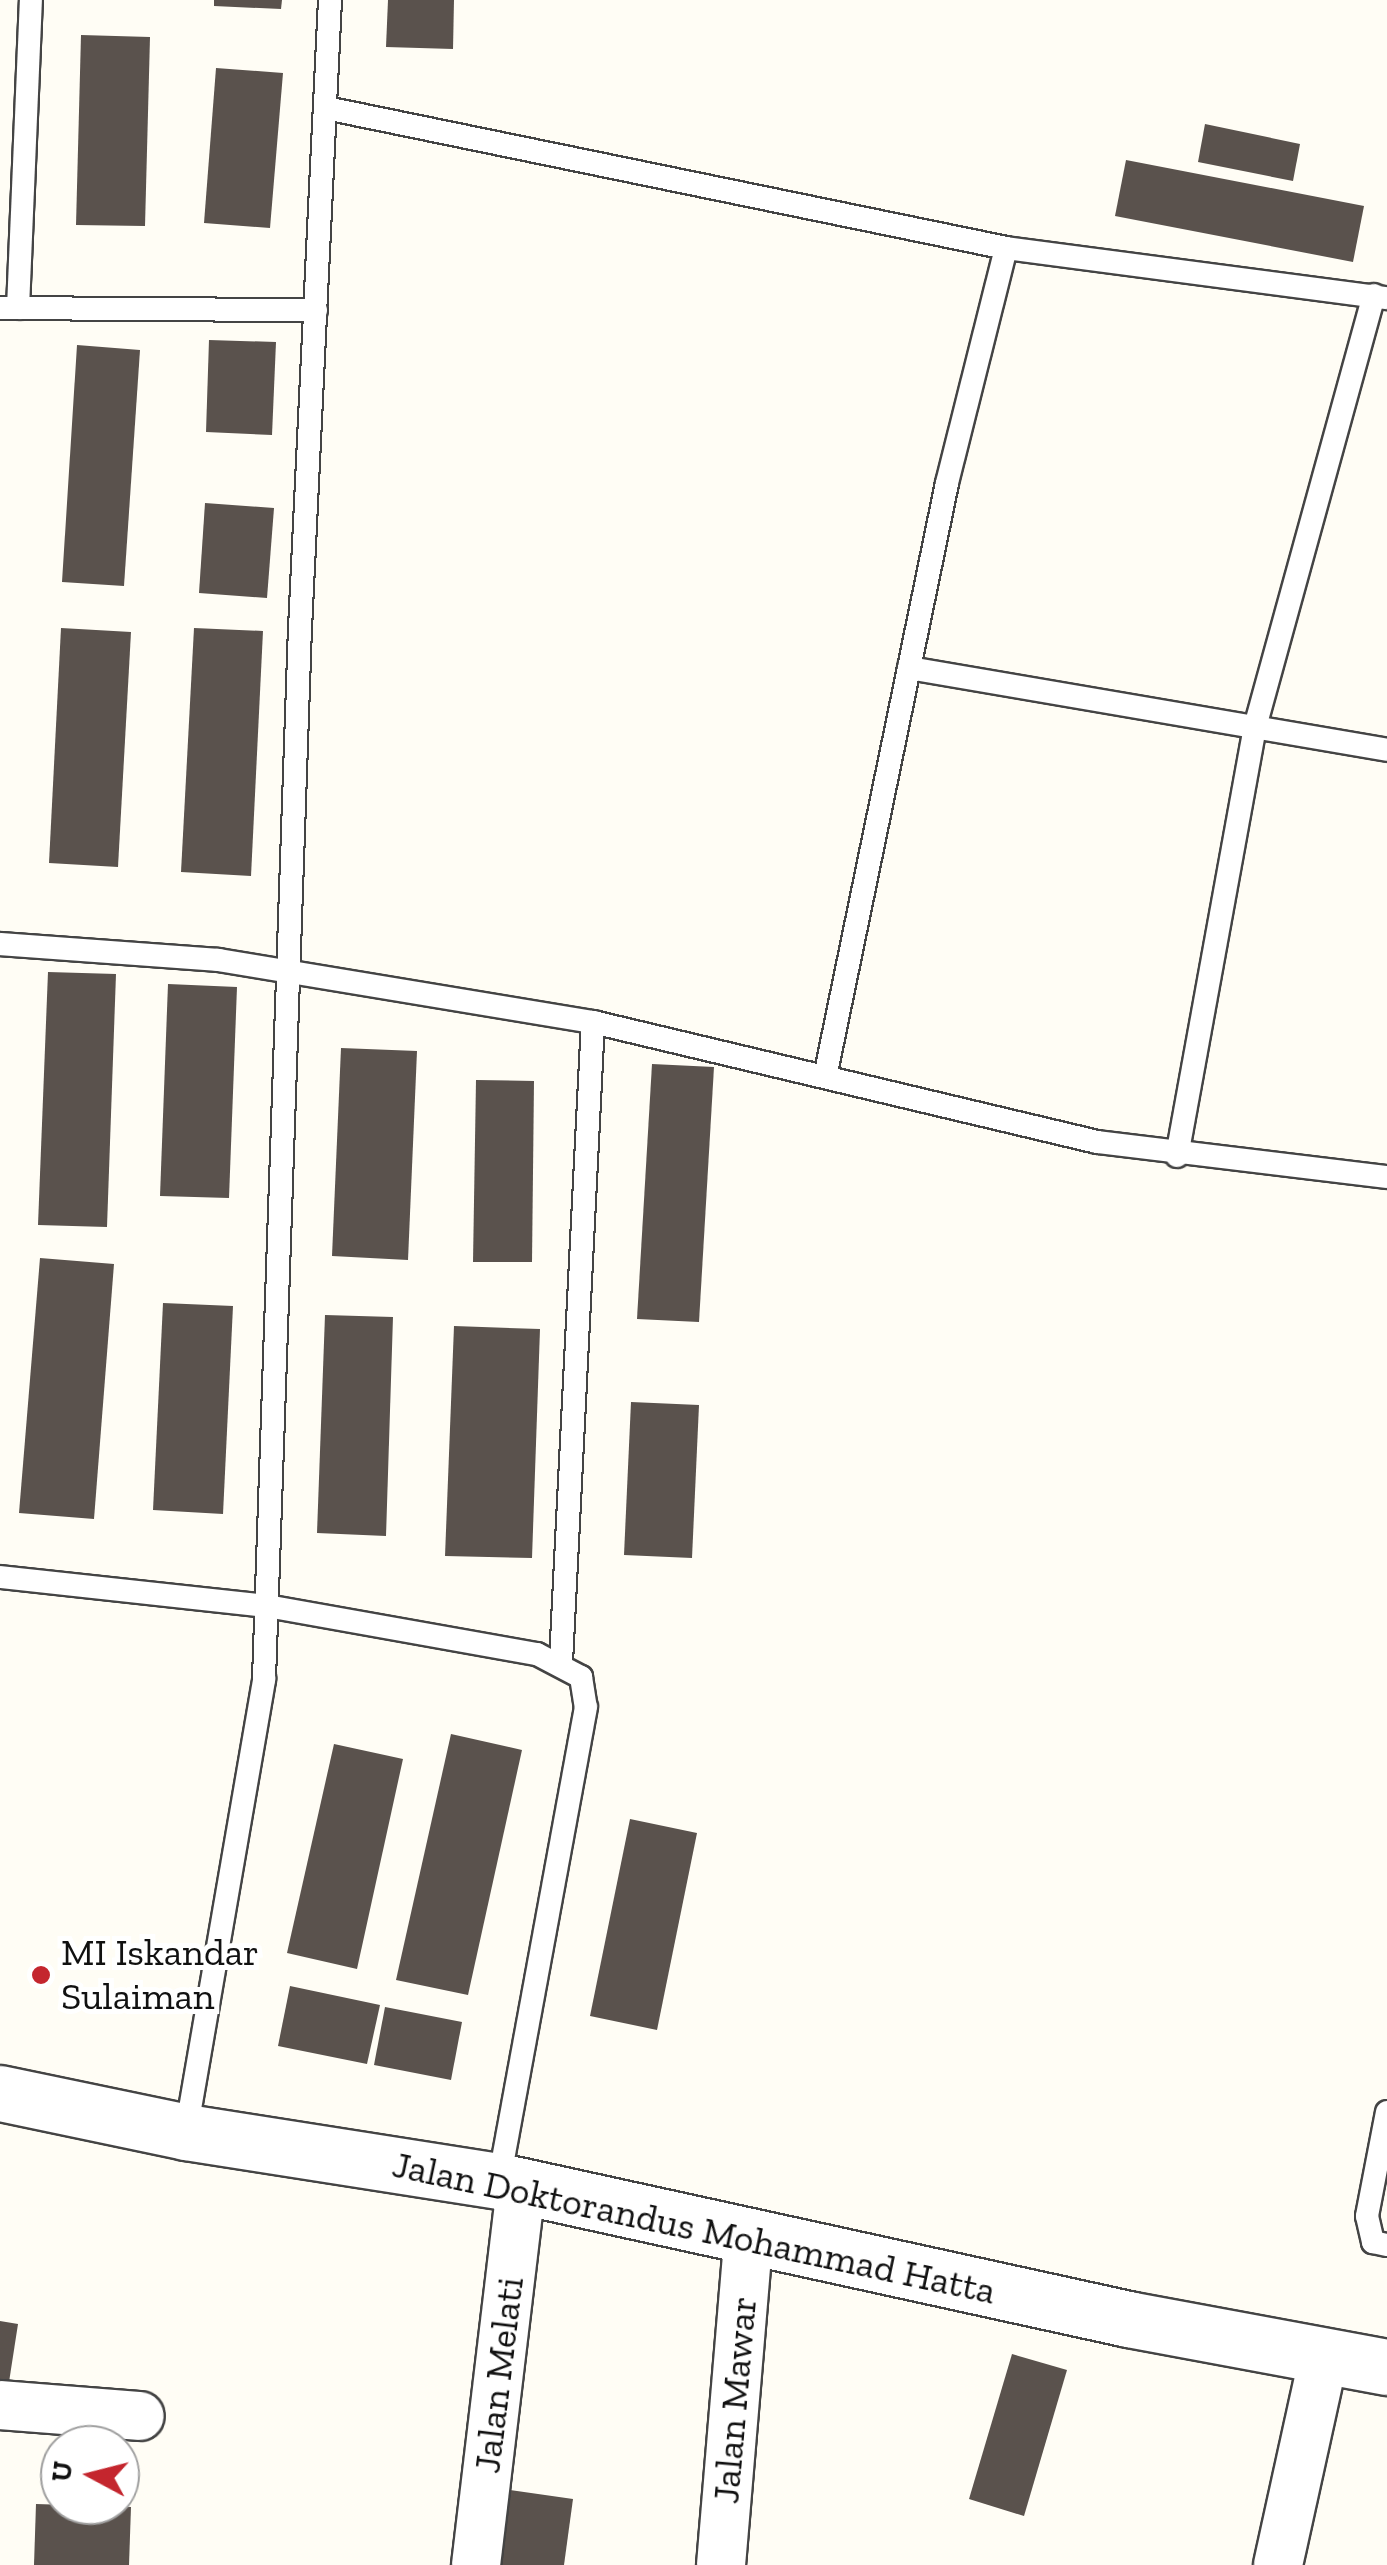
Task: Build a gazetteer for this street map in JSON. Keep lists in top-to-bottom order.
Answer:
{
  "streets": {
    "street": ["Jalan Doktorandus Mohammad Hatta", "Jalan Melati", "Jalan Mawar"]
  },
  "crossings": [
    ["Jalan Doktorandus Mohammad Hatta", "Jalan Melati"],
    ["Jalan Doktorandus Mohammad Hatta", "Jalan Mawar"]
  ],
  "places": ["MI Iskandar Sulaiman"],
  "north": "left"
}
